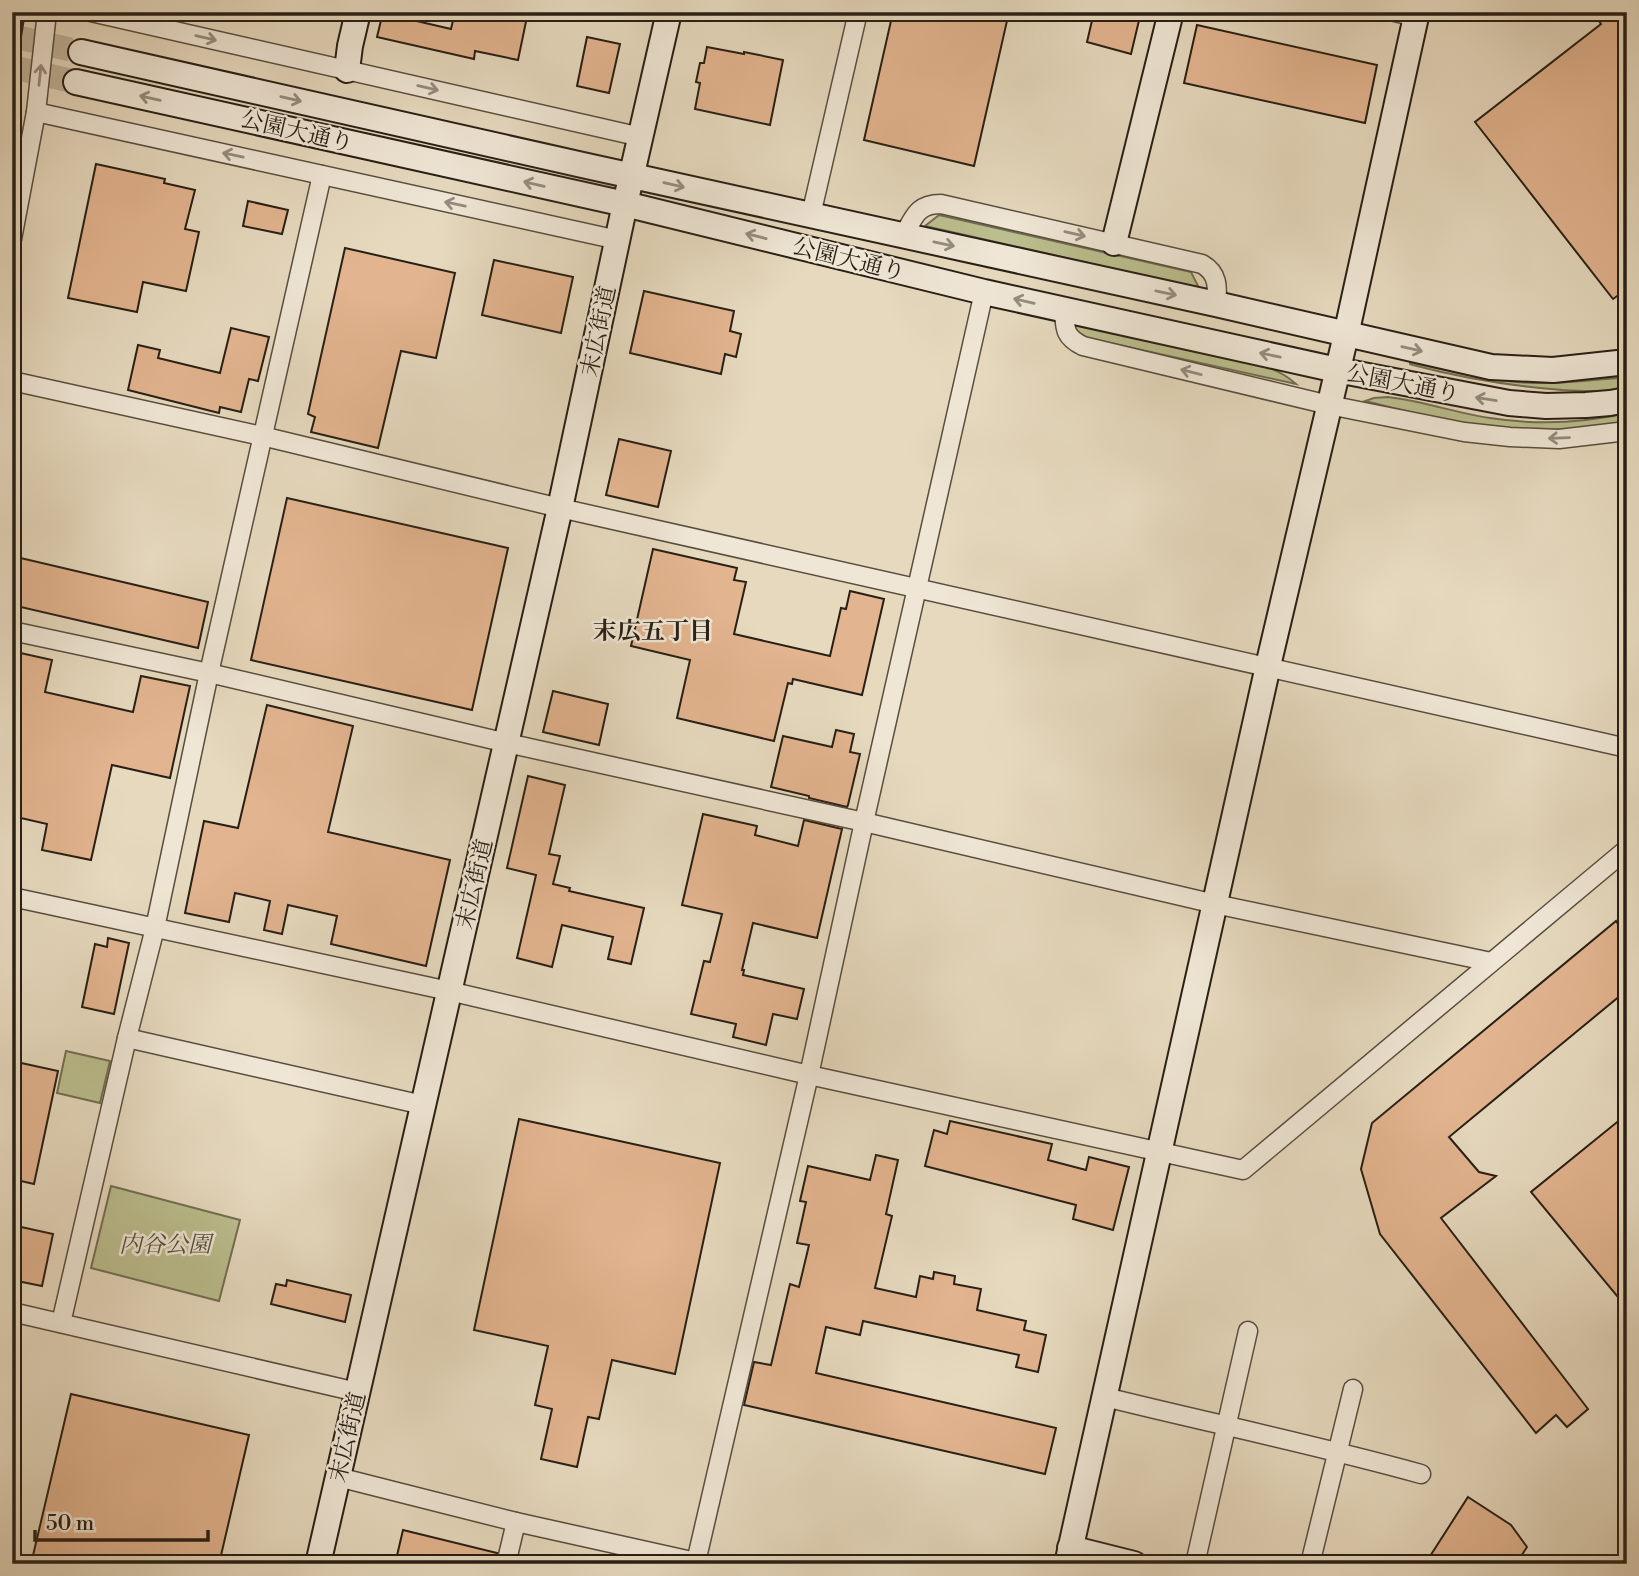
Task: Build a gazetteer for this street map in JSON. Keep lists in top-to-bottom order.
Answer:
{
  "streets": {
    "street": ["公園大通り", "末広街道"]
  },
  "crossings": [
    ["公園大通り", "末広街道"]
  ],
  "districts": ["末広五丁目"],
  "parks": ["内谷公園"],
  "scale_bar": "50 m"
}
